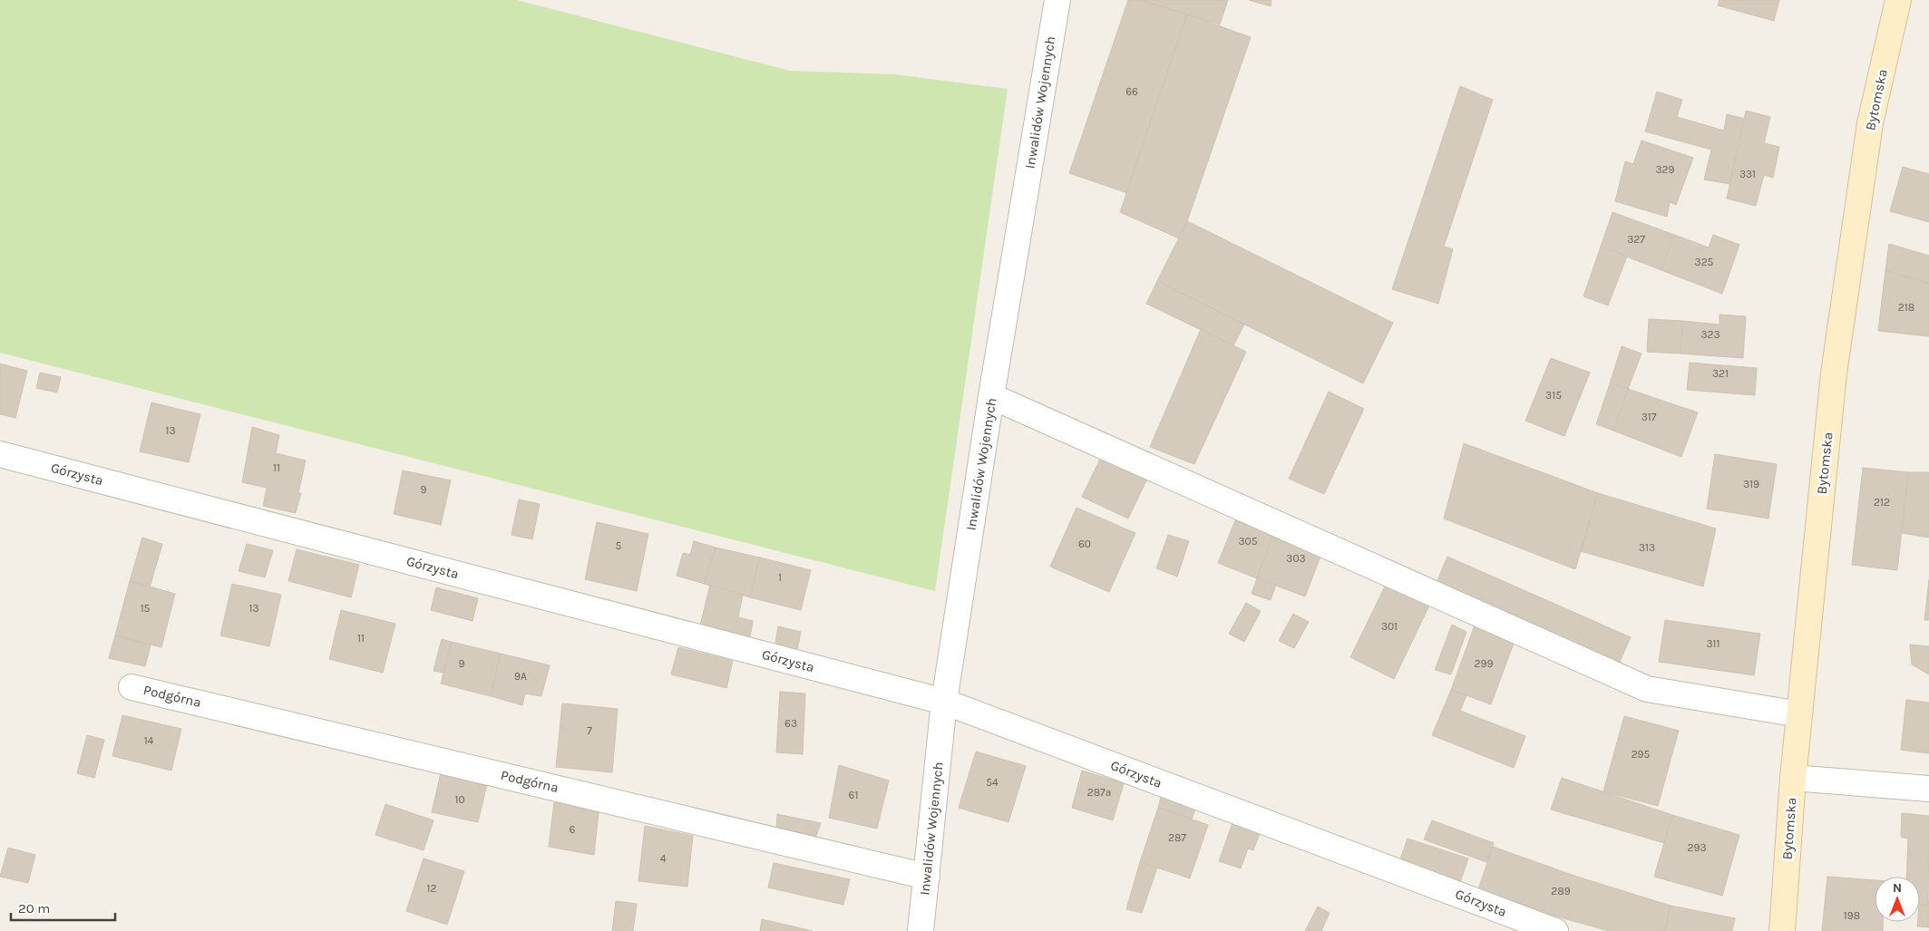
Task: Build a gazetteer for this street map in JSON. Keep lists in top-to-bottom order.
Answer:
{
  "streets": {
    "street": [
      "Bytomska",
      "Inwalidów Wojennych",
      "Górzysta",
      "Podgórna"
    ]
  },
  "crossings": [
    ["Inwalidów Wojennych", "Górzysta"],
    ["Inwalidów Wojennych", "Podgórna"]
  ],
  "house_numbers": [
    "66",
    "329",
    "331",
    "327",
    "325",
    "218",
    "323",
    "321",
    "315",
    "317",
    "13",
    "11",
    "319",
    "9",
    "212",
    "305",
    "60",
    "5",
    "313",
    "303",
    "1",
    "15",
    "13",
    "301",
    "11",
    "311",
    "9",
    "299",
    "9A",
    "63",
    "7",
    "14",
    "295",
    "54",
    "287a",
    "61",
    "10",
    "6",
    "287",
    "293",
    "4",
    "12",
    "289",
    "198"
  ],
  "scale_bar": "20 m",
  "north": "top"
}
